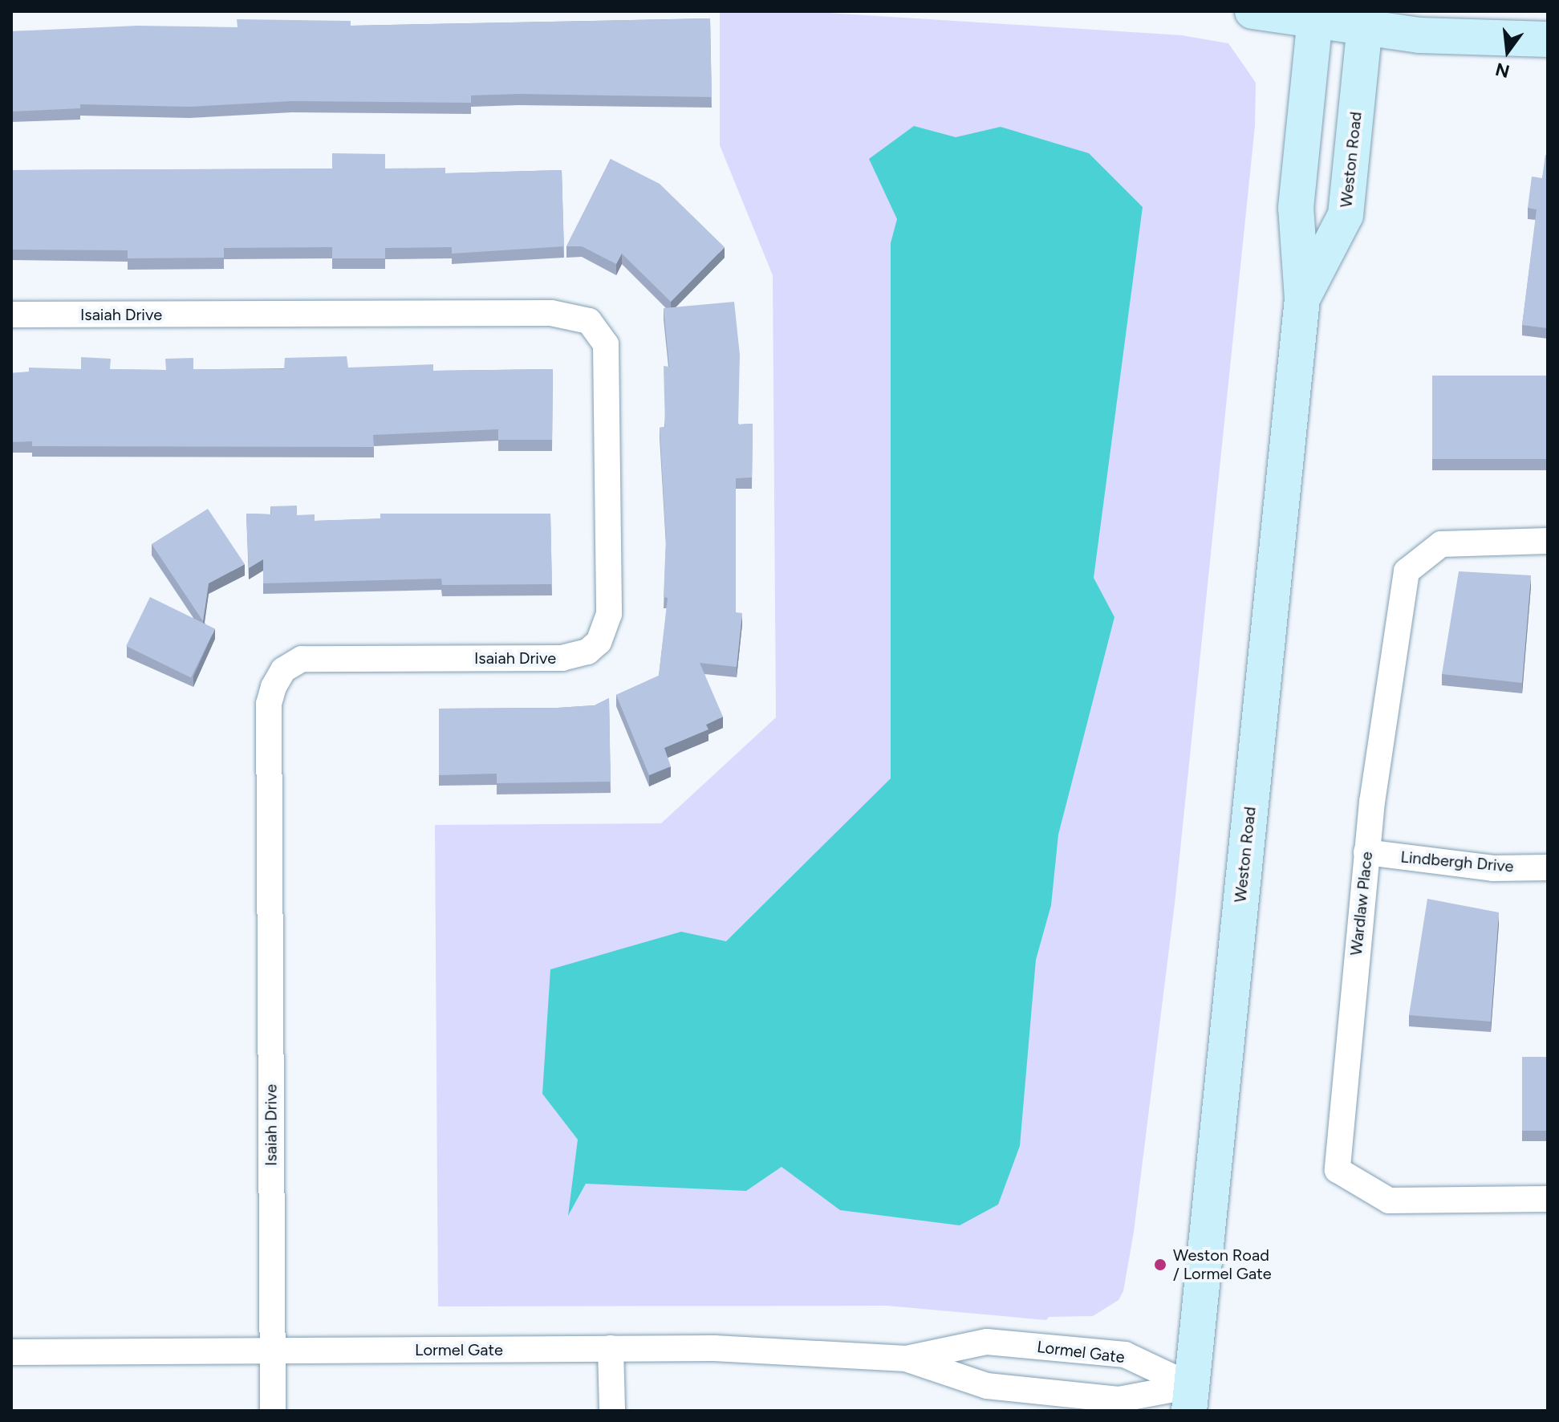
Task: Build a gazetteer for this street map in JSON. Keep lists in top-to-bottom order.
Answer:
{
  "streets": {
    "main road": ["Weston Road"],
    "street": [
      "Isaiah Drive",
      "Lindbergh Drive",
      "Wardlaw Place",
      "Lormel Gate"
    ]
  },
  "crossings": [
    ["Weston Road", "Lormel Gate"],
    ["Isaiah Drive", "Lormel Gate"],
    ["Lindbergh Drive", "Wardlaw Place"]
  ],
  "places": ["Weston Road / Lormel Gate"],
  "north": "bottom"
}
